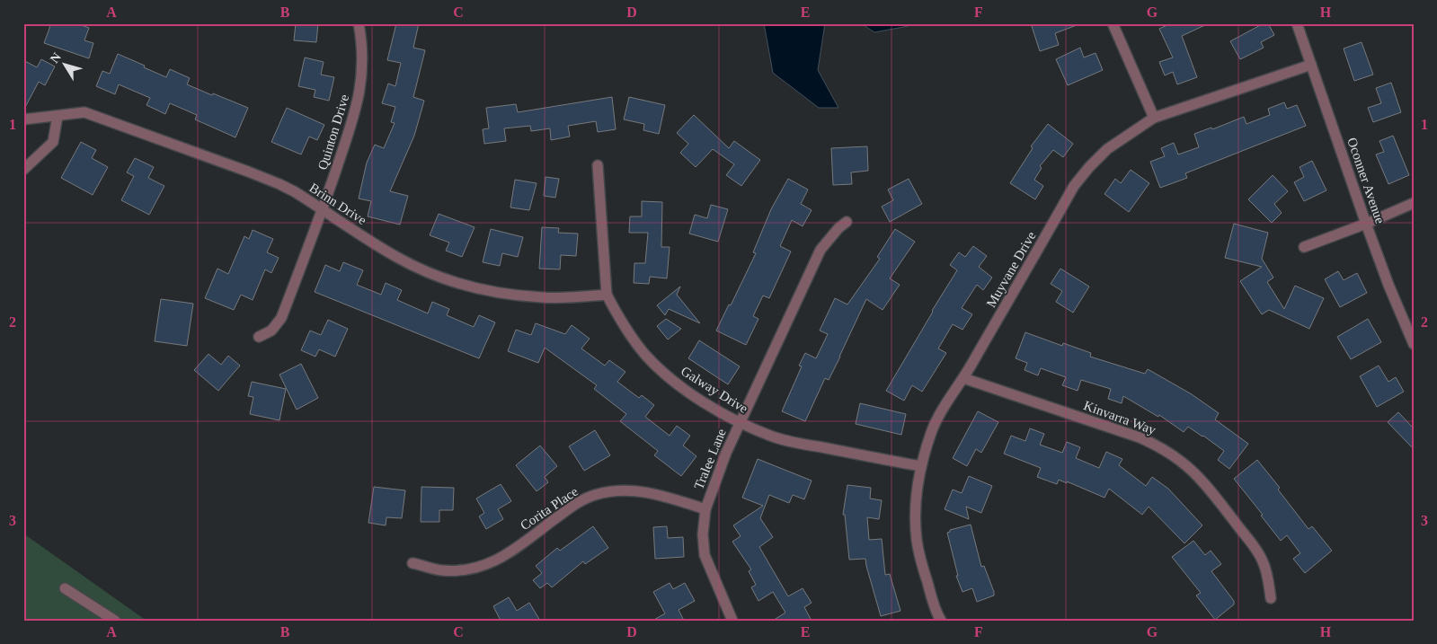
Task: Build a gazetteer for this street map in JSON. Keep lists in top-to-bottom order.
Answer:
{
  "streets": {
    "street": [
      "Quinton Drive",
      "Oconner Avenue",
      "Brinn Drive",
      "Muyvane Drive",
      "Galway Drive",
      "Kinvarra Way",
      "Tralee Lane",
      "Corita Place"
    ]
  },
  "crossings": [
    ["Quinton Drive", "Brinn Drive"],
    ["Oconner Avenue", "Muyvane Drive"],
    ["Brinn Drive", "Galway Drive"],
    ["Muyvane Drive", "Galway Drive"],
    ["Muyvane Drive", "Kinvarra Way"],
    ["Galway Drive", "Tralee Lane"],
    ["Tralee Lane", "Corita Place"]
  ],
  "north": "top left",
  "grid": {
    "columns": [
      "A",
      "B",
      "C",
      "D",
      "E",
      "F",
      "G",
      "H"
    ],
    "rows": ["1", "2", "3"]
  }
}
